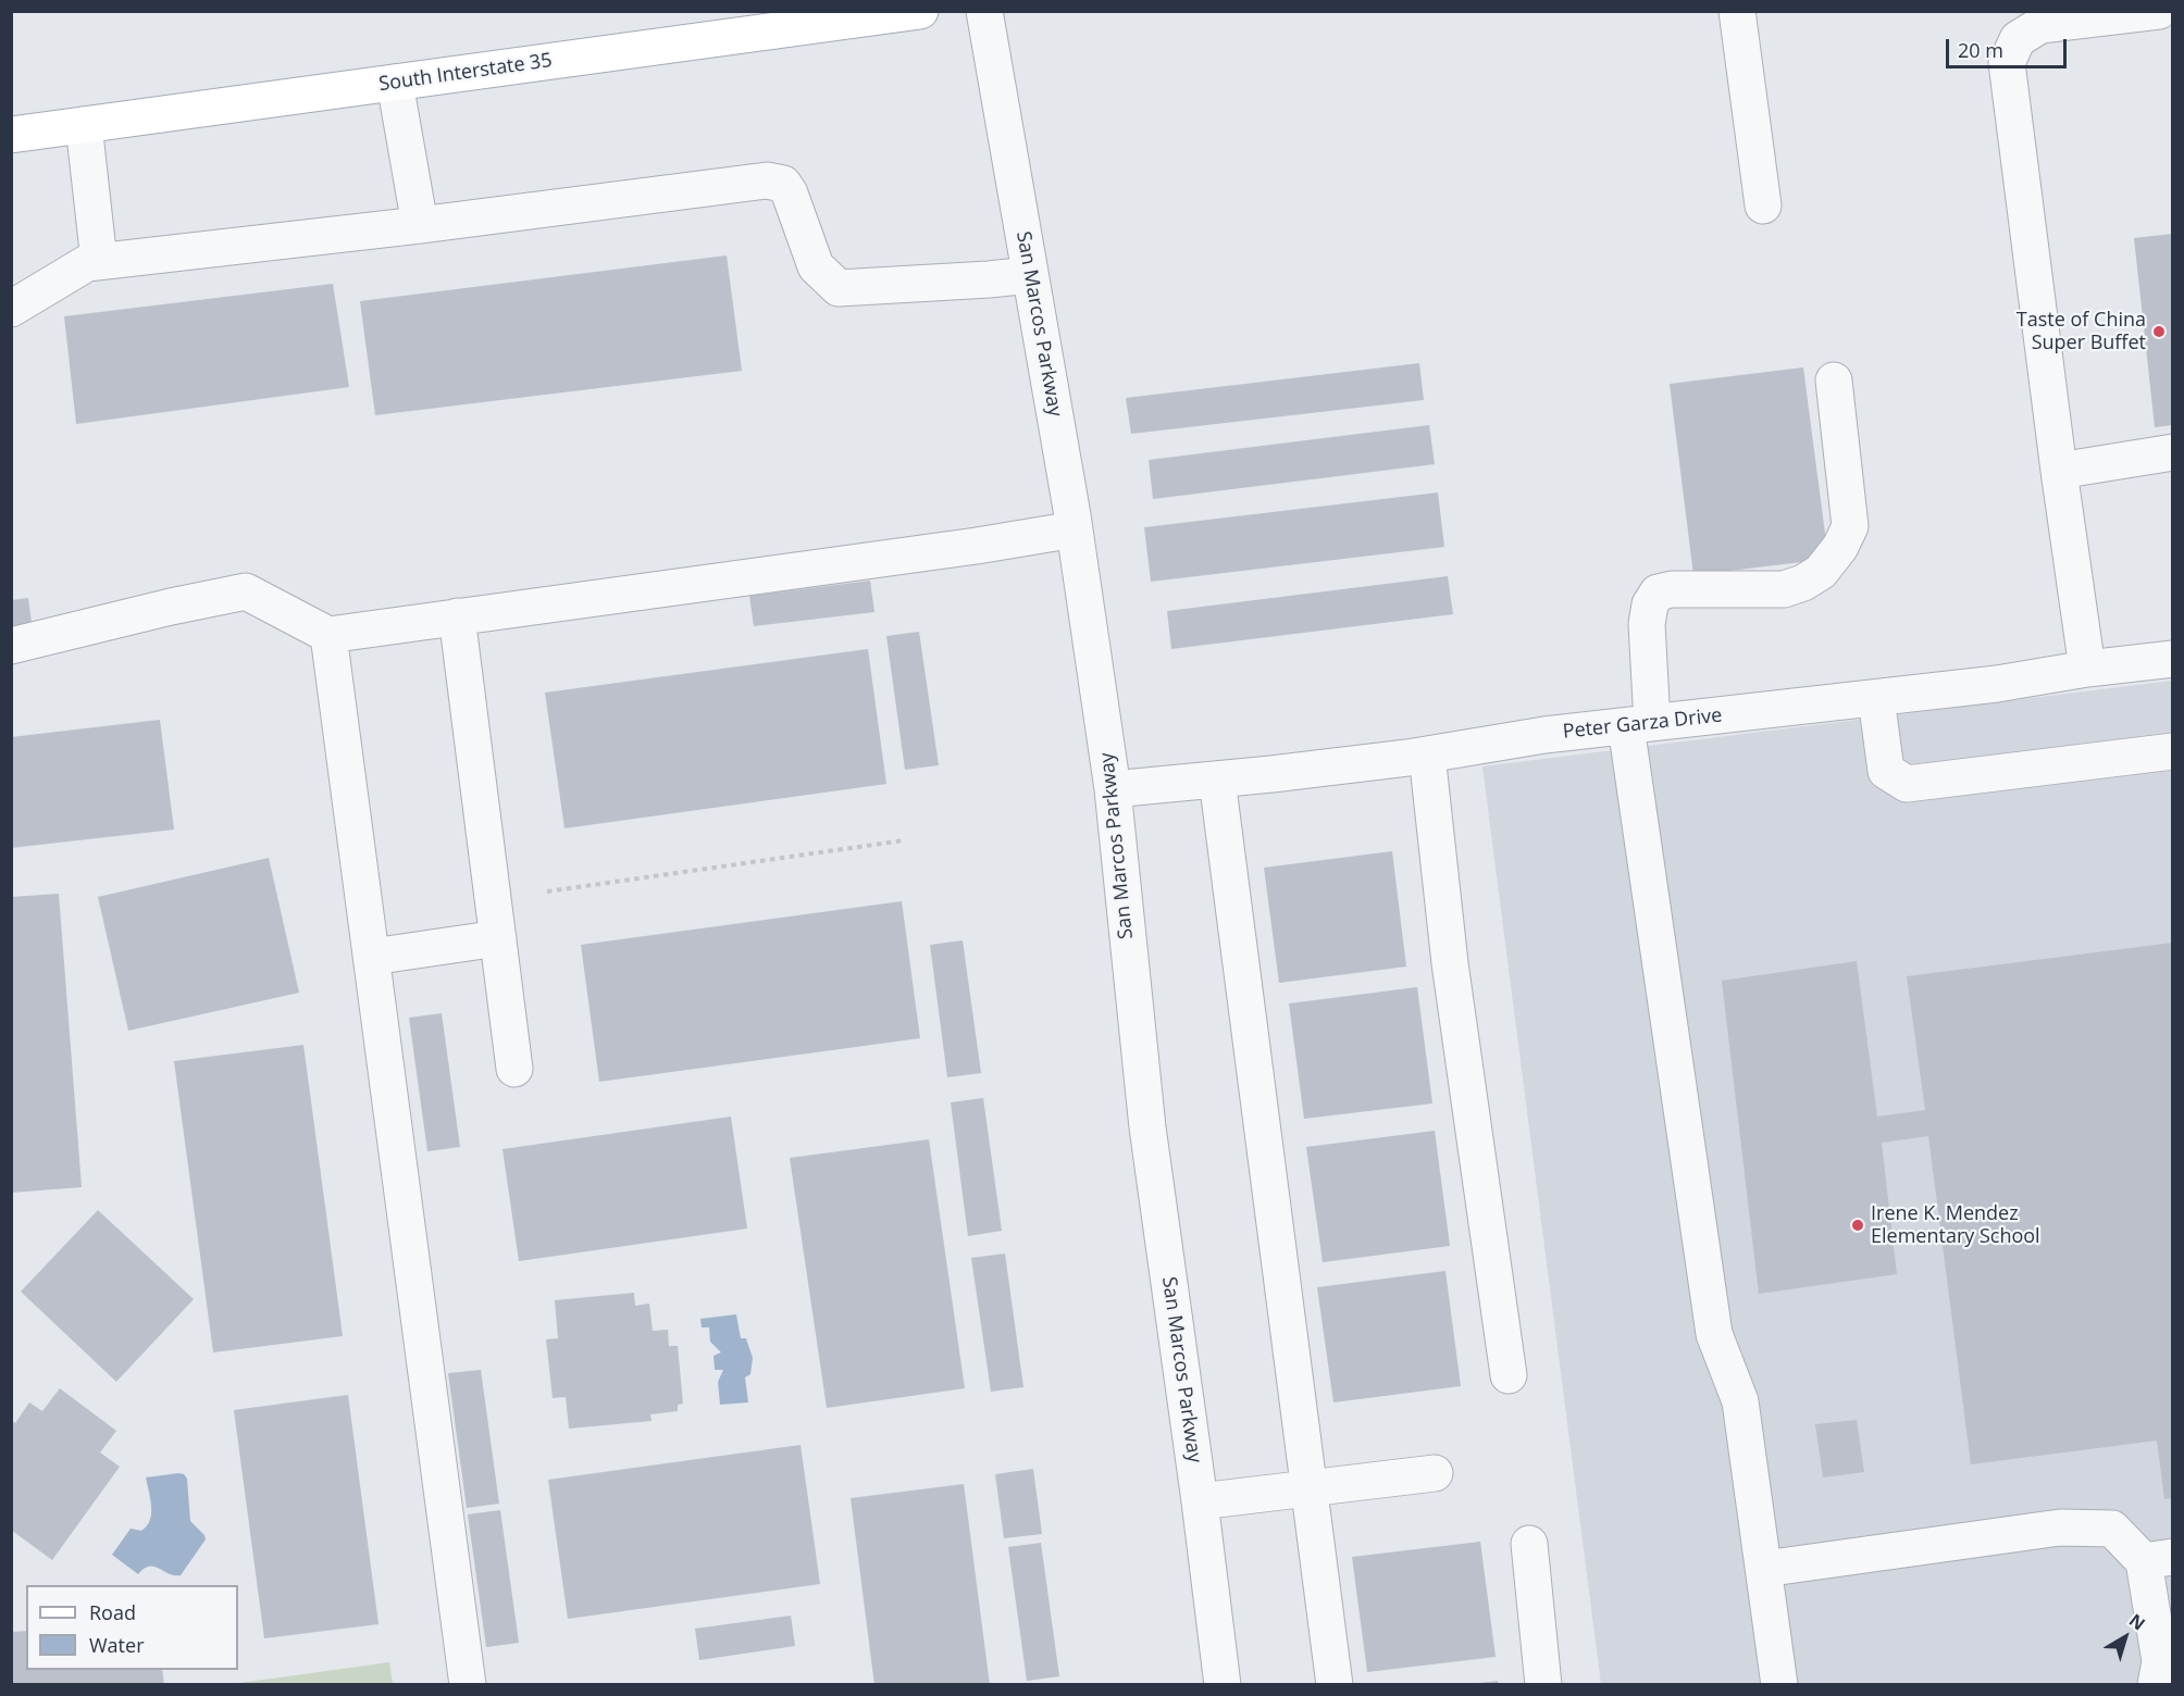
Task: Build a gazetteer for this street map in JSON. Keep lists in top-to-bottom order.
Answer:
{
  "streets": {
    "main road": ["South Interstate 35"],
    "street": ["San Marcos Parkway", "Peter Garza Drive"]
  },
  "crossings": [
    ["San Marcos Parkway", "Peter Garza Drive"]
  ],
  "places": ["Taste of China Super Buffet", "Irene K. Mendez Elementary School"],
  "legend": ["Road", "Water"],
  "scale_bar": "20 m",
  "north": "top right"
}
